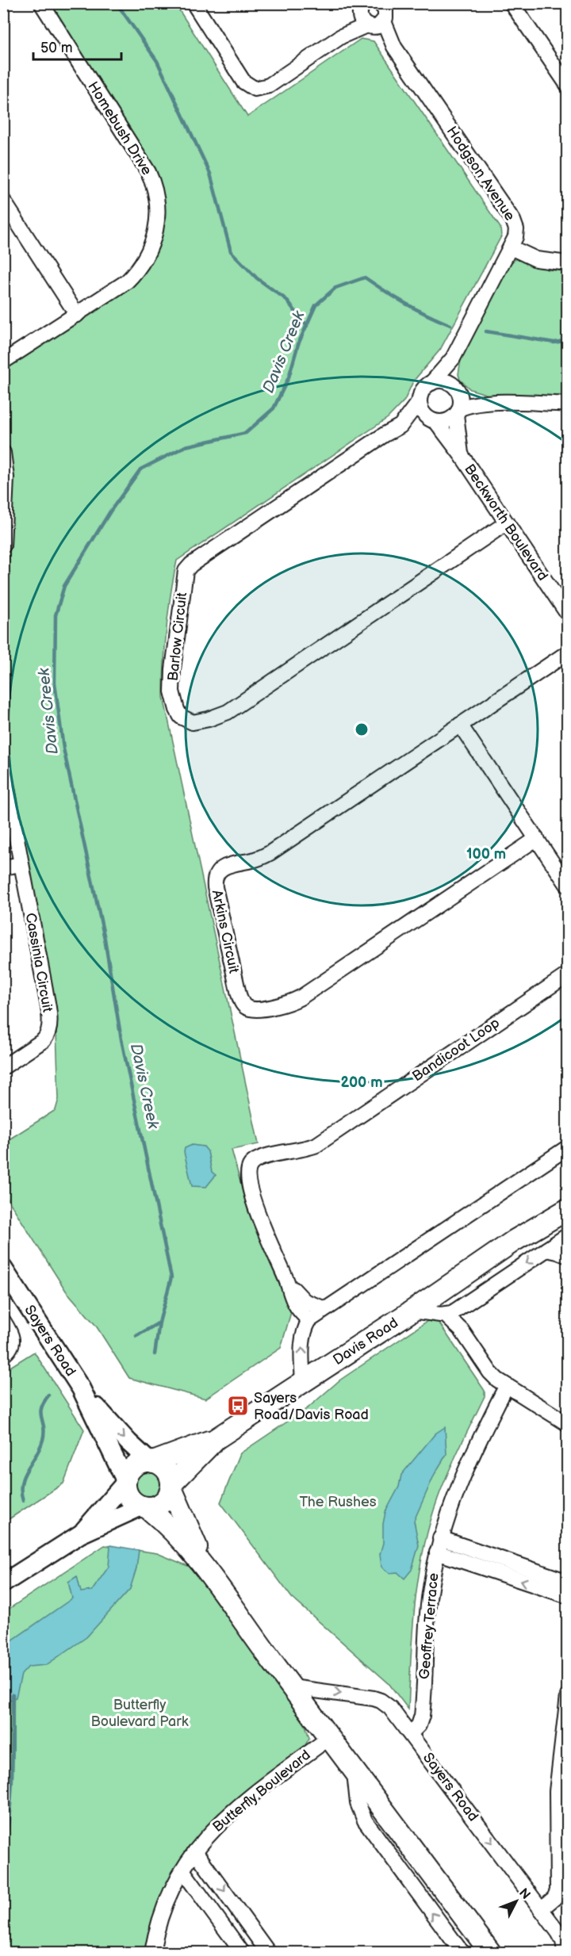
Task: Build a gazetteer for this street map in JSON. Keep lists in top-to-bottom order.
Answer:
{
  "streets": {
    "main road": ["Davis Road"],
    "street": [
      "Homebush Drive",
      "Hodgson Avenue",
      "Beckworth Boulevard",
      "Barlow Circuit",
      "Arkins Circuit",
      "Cassinia Circuit",
      "Bandicoot Loop",
      "Sayers Road",
      "Geoffrey Terrace",
      "Butterfly Boulevard"
    ]
  },
  "crossings": [
    ["Hodgson Avenue", "Beckworth Boulevard"],
    ["Hodgson Avenue", "Barlow Circuit"],
    ["Beckworth Boulevard", "Barlow Circuit"],
    ["Sayers Road", "Davis Road"],
    ["Sayers Road", "Geoffrey Terrace"]
  ],
  "water": ["Davis Creek"],
  "parks": ["The Rushes", "Butterfly Boulevard Park"],
  "places": {
    "bus stop": ["Sayers Road/Davis Road"]
  },
  "scale_bar": "50 m",
  "north": "top right",
  "rings": ["100 m", "200 m"]
}
